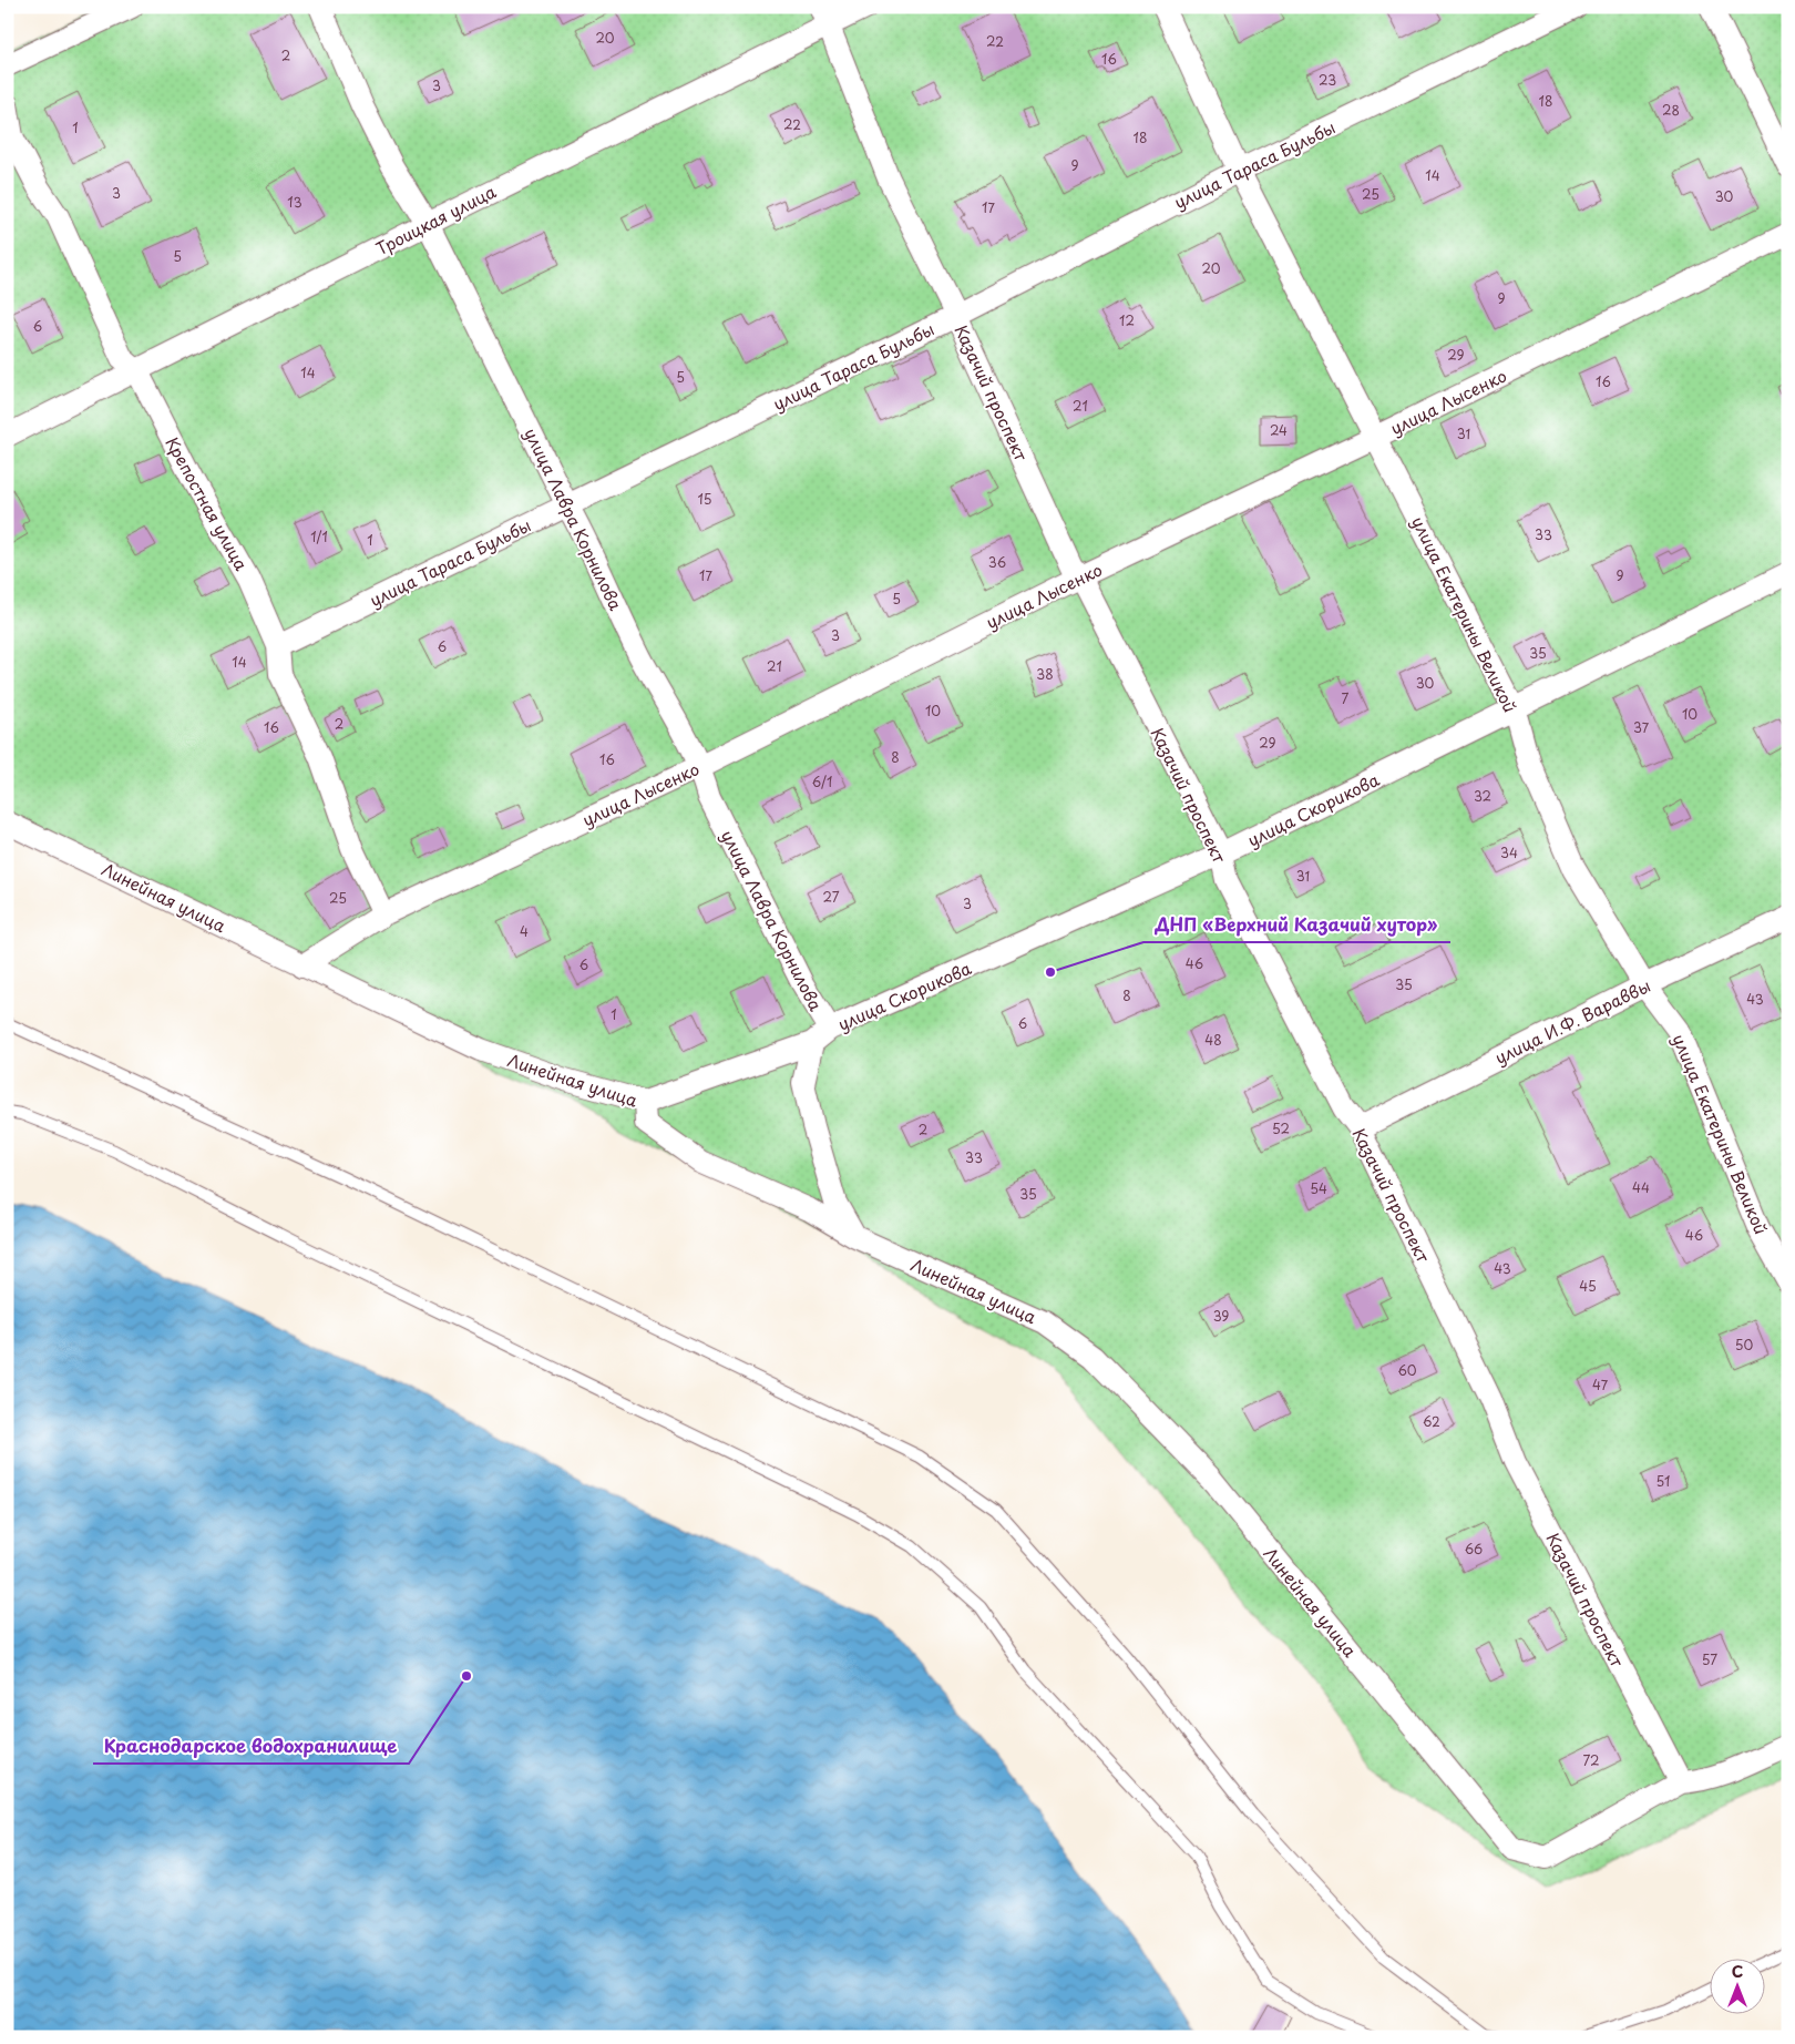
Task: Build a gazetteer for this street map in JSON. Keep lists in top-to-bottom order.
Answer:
{
  "streets": {
    "street": [
      "улица Тараса Бульбы",
      "Троицкая улица",
      "Казачий проспект",
      "улица Лысенко",
      "Крепостная улица",
      "улица Лавра Корнилова",
      "улица Екатерины Великой",
      "улица Скорикова",
      "Линейная улица",
      "улица И.Ф. Вараввы"
    ]
  },
  "crossings": [
    ["улица Тараса Бульбы", "Казачий проспект"],
    ["улица Тараса Бульбы", "Крепостная улица"],
    ["улица Тараса Бульбы", "улица Лавра Корнилова"],
    ["улица Тараса Бульбы", "улица Екатерины Великой"],
    ["Троицкая улица", "Казачий проспект"],
    ["Троицкая улица", "Крепостная улица"],
    ["Троицкая улица", "улица Лавра Корнилова"],
    ["Казачий проспект", "улица Лысенко"],
    ["Казачий проспект", "улица Скорикова"],
    ["Казачий проспект", "Линейная улица"],
    ["Казачий проспект", "улица И.Ф. Вараввы"],
    ["улица Лысенко", "Крепостная улица"],
    ["улица Лысенко", "улица Лавра Корнилова"],
    ["улица Лысенко", "улица Екатерины Великой"],
    ["улица Лысенко", "Линейная улица"],
    ["улица Лавра Корнилова", "улица Скорикова"],
    ["улица Екатерины Великой", "улица Скорикова"],
    ["улица Екатерины Великой", "улица И.Ф. Вараввы"],
    ["улица Скорикова", "Линейная улица"]
  ],
  "places": ["ДНП «Верхний Казачий хутор»", "Краснодарское водохранилище"],
  "house_numbers": [
    "20",
    "22",
    "2",
    "16",
    "23",
    "3",
    "18",
    "28",
    "22",
    "1",
    "18",
    "9",
    "14",
    "3",
    "25",
    "30",
    "13",
    "17",
    "5",
    "20",
    "9",
    "12",
    "6",
    "29",
    "14",
    "5",
    "16",
    "21",
    "24",
    "31",
    "15",
    "33",
    "1/1",
    "1",
    "36",
    "17",
    "9",
    "5",
    "3",
    "6",
    "35",
    "14",
    "21",
    "38",
    "30",
    "7",
    "10",
    "10",
    "2",
    "16",
    "37",
    "29",
    "8",
    "16",
    "6/1",
    "32",
    "34",
    "31",
    "27",
    "25",
    "3",
    "4",
    "46",
    "6",
    "35",
    "8",
    "43",
    "1",
    "6",
    "48",
    "52",
    "2",
    "33",
    "44",
    "54",
    "35",
    "46",
    "43",
    "45",
    "39",
    "50",
    "60",
    "47",
    "62",
    "51",
    "66",
    "57",
    "72"
  ],
  "north": "top"
}
